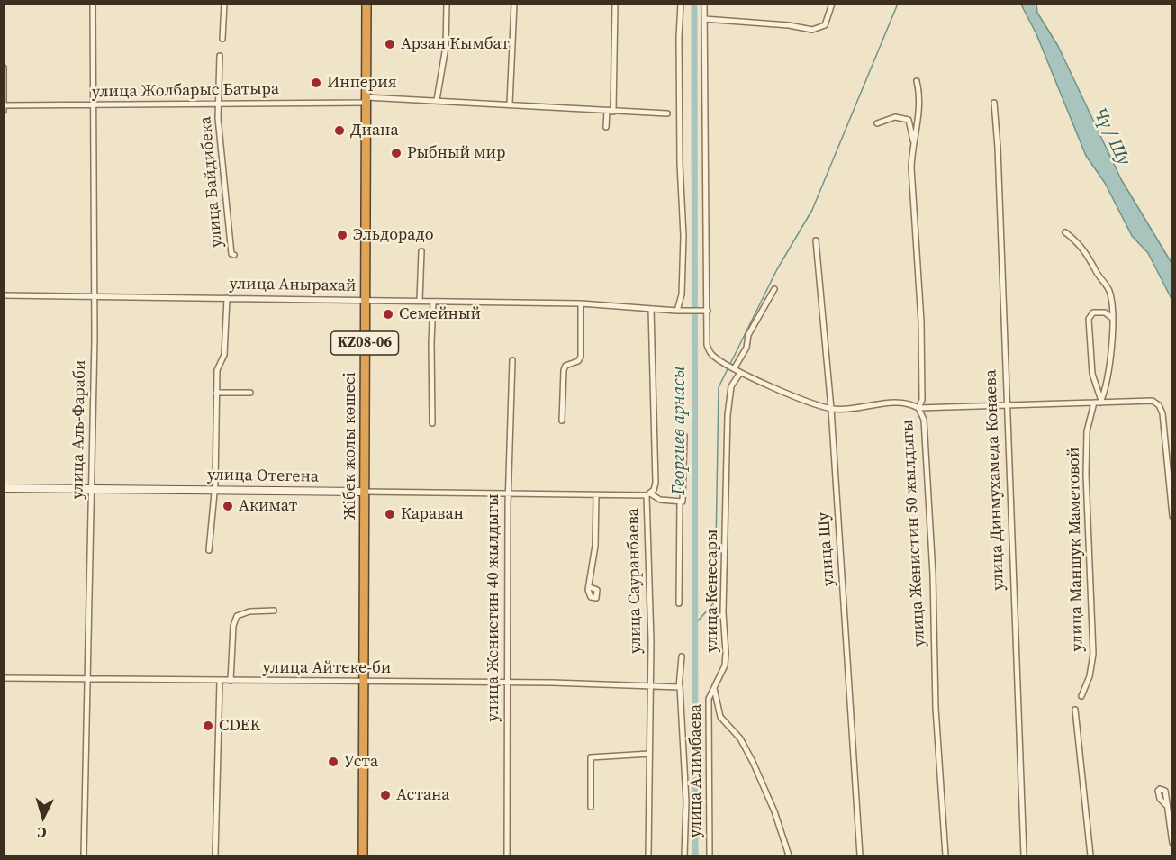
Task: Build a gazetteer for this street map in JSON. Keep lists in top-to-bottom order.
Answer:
{
  "streets": {
    "highway": ["KZ08-06", "Жібек жолы көшесі"],
    "main road": ["улица Отегена"],
    "street": [
      "улица Жолбарыс Батыра",
      "улица Байдибека",
      "улица Анырахай",
      "улица Аль-Фараби",
      "улица Динмухамеда Конаева",
      "улица Женистин 50 жылдыгы",
      "улица Шу",
      "улица Маншук Маметовой",
      "улица Сауранбаева",
      "улица Кенесары",
      "улица Женистин 40 жылдыгы",
      "улица Айтеке-би",
      "улица Алимбаева"
    ]
  },
  "crossings": [
    ["улица Жолбарыс Батыра", "улица Байдибека"],
    ["улица Жолбарыс Батыра", "улица Аль-Фараби"],
    ["улица Жолбарыс Батыра", "Жібек жолы көшесі"],
    ["улица Анырахай", "улица Аль-Фараби"],
    ["улица Анырахай", "Жібек жолы көшесі"],
    ["улица Анырахай", "улица Сауранбаева"],
    ["улица Аль-Фараби", "улица Отегена"],
    ["улица Аль-Фараби", "улица Айтеке-би"],
    ["Жібек жолы көшесі", "улица Отегена"],
    ["Жібек жолы көшесі", "улица Айтеке-би"],
    ["улица Отегена", "улица Сауранбаева"],
    ["улица Отегена", "улица Женистин 40 жылдыгы"],
    ["улица Сауранбаева", "улица Айтеке-би"],
    ["улица Кенесары", "улица Алимбаева"],
    ["улица Женистин 40 жылдыгы", "улица Айтеке-би"]
  ],
  "water": ["Чү / Шу", "Георгиев арнасы"],
  "places": [
    "Арзан Кымбат",
    "Инперия",
    "Диана",
    "Рыбный мир",
    "Эльдорадо",
    "Семейный",
    "Акимат",
    "Караван",
    "CDEK",
    "Уста",
    "Астана"
  ],
  "north": "bottom"
}
